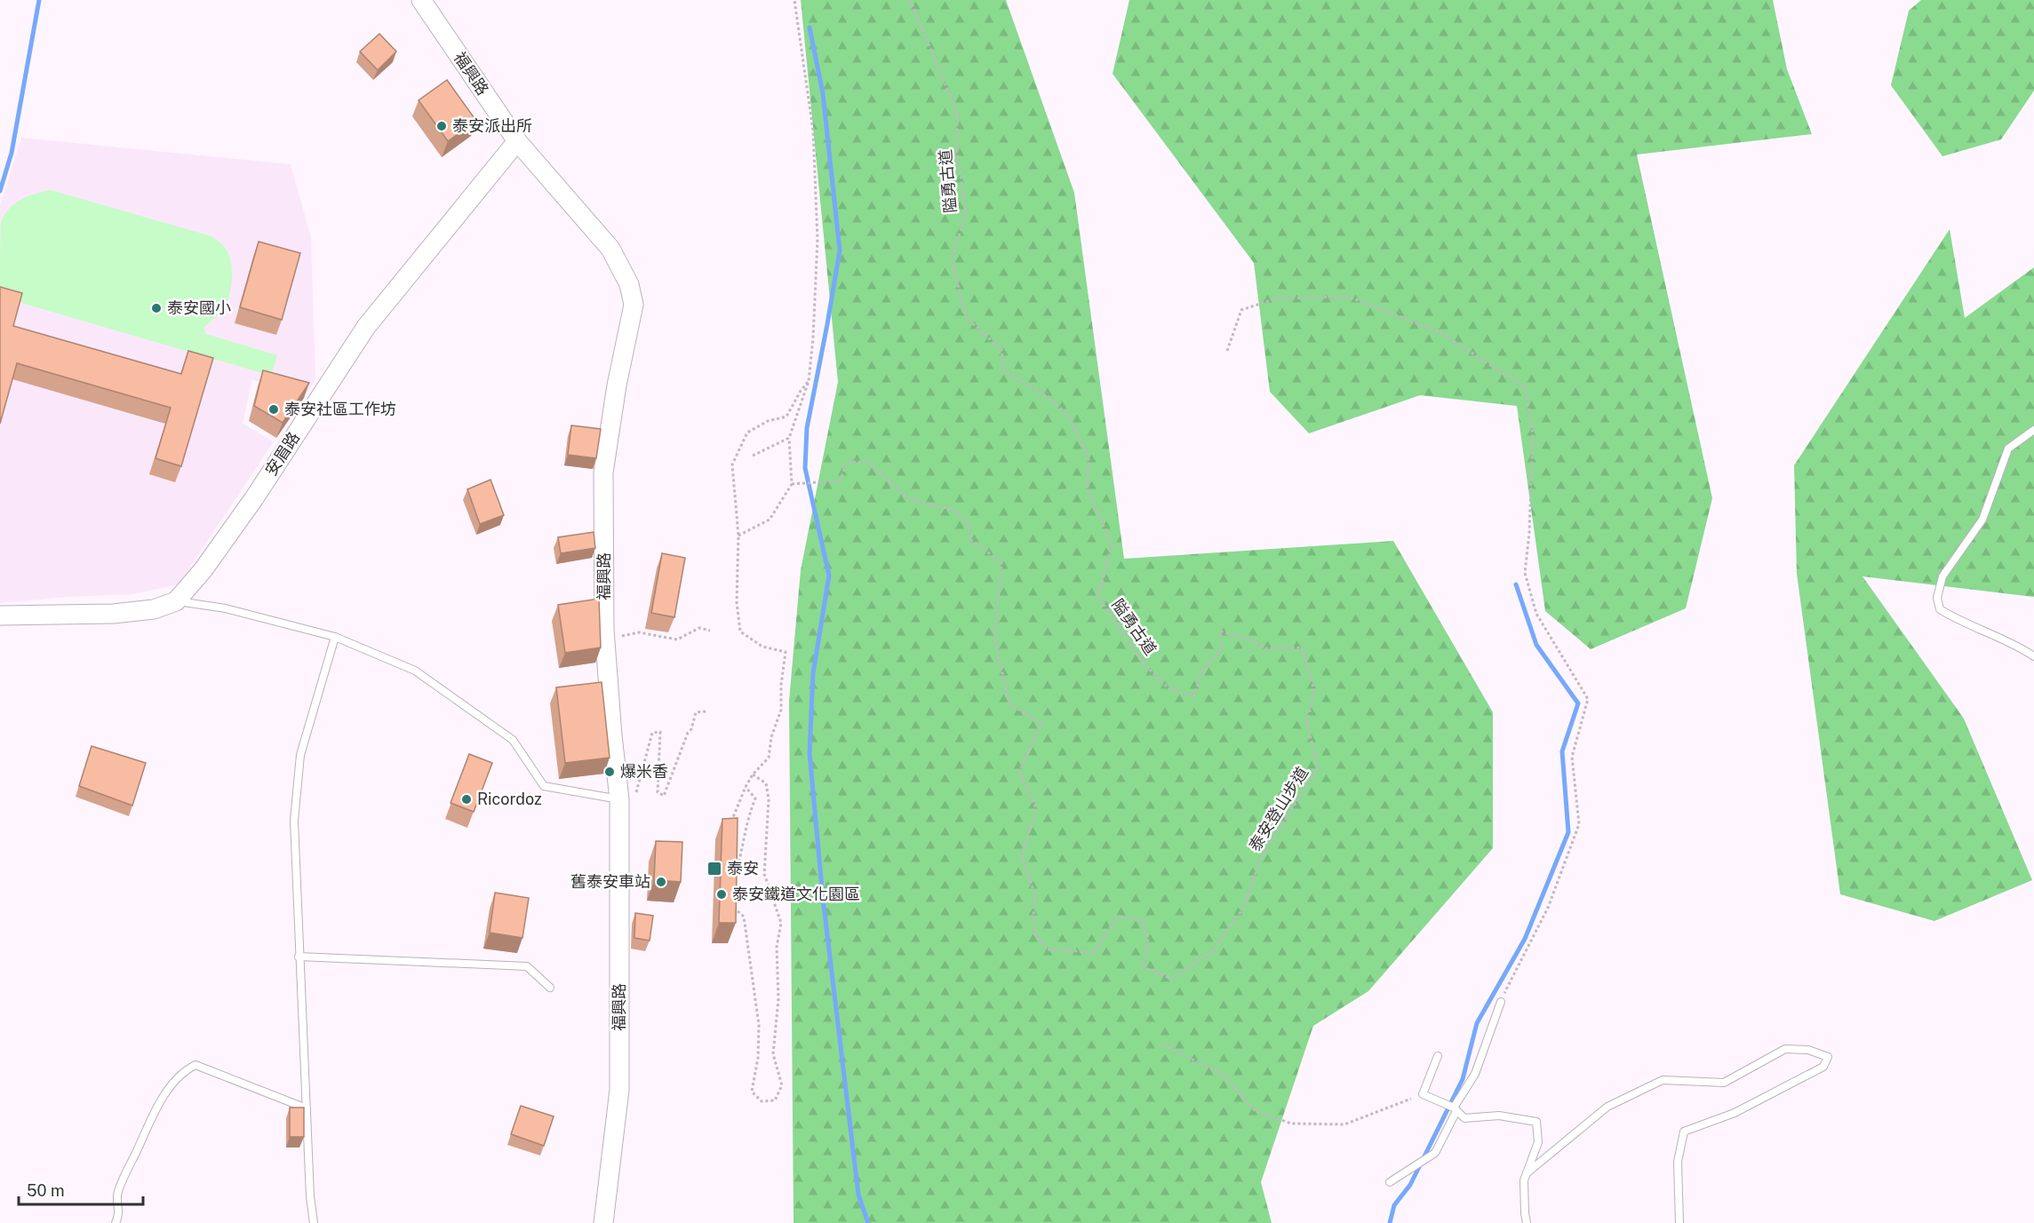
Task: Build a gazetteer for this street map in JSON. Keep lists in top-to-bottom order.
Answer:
{
  "streets": {
    "street": ["福興路", "安眉路"],
    "path": ["隘勇古道", "泰安登山步道"]
  },
  "crossings": [
    ["福興路", "安眉路"],
    ["隘勇古道", "泰安登山步道"]
  ],
  "places": {
    "other": [
      "泰安派出所",
      "泰安國小",
      "泰安社區工作坊",
      "爆米香",
      "Ricordoz",
      "舊泰安車站",
      "泰安鐵道文化園區"
    ],
    "transit": ["泰安"]
  },
  "scale_bar": "50 m"
}
